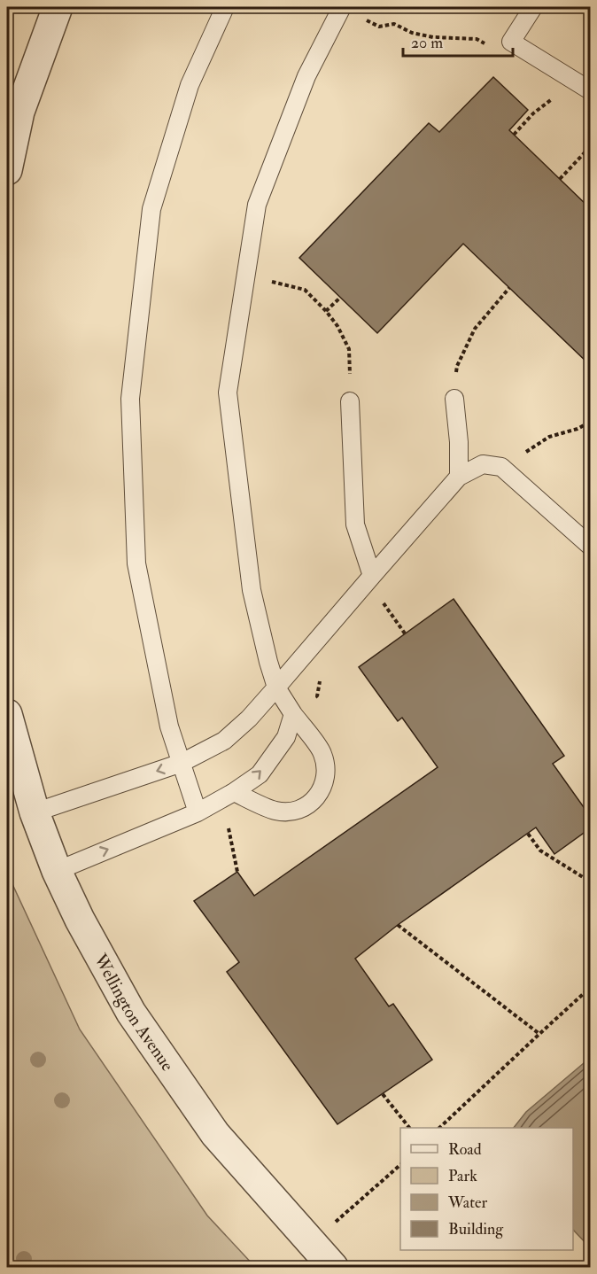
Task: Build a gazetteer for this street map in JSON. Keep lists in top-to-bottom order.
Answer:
{
  "streets": {
    "street": ["Wellington Avenue"]
  },
  "legend": [
    "Road",
    "Park",
    "Water",
    "Building"
  ],
  "scale_bar": "20 m"
}
